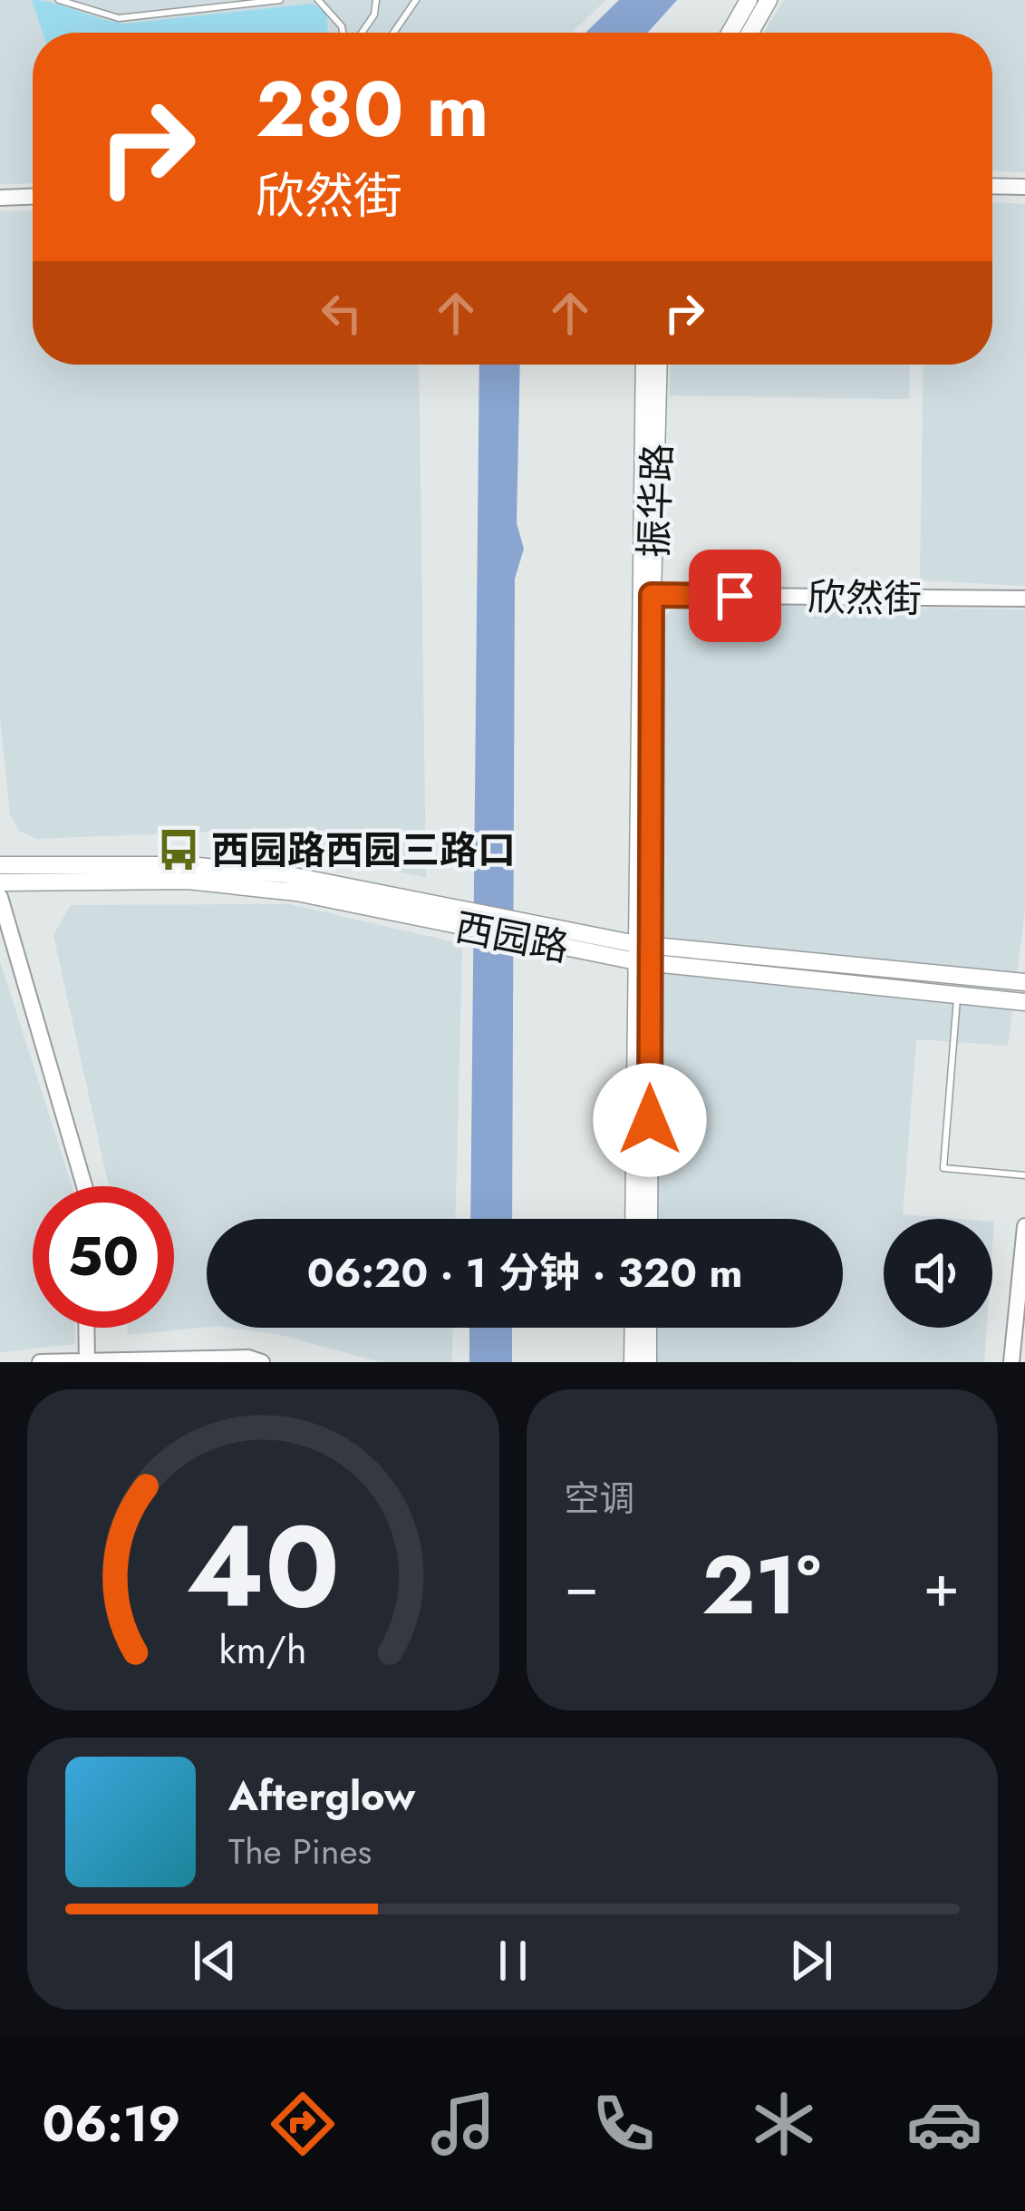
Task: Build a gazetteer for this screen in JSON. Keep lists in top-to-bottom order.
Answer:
{
  "streets": {
    "main road": ["振华路", "西园路"],
    "street": ["欣然街"]
  },
  "crossings": [
    ["振华路", "欣然街"],
    ["振华路", "西园路"]
  ],
  "places": {
    "bus stop": ["西园路西园三路口"]
  },
  "page": {
    "turn": ["280 m", "欣然街"],
    "limit": "50",
    "trip": "06:20 · 1 分钟 · 320 m",
    "tile": "空调",
    "heat": ["−", "21°", "+"],
    "song": ["Afterglow", "The Pines"],
    "tabs": "06:19",
    "gauge": ["40", "km/h"]
  }
}
